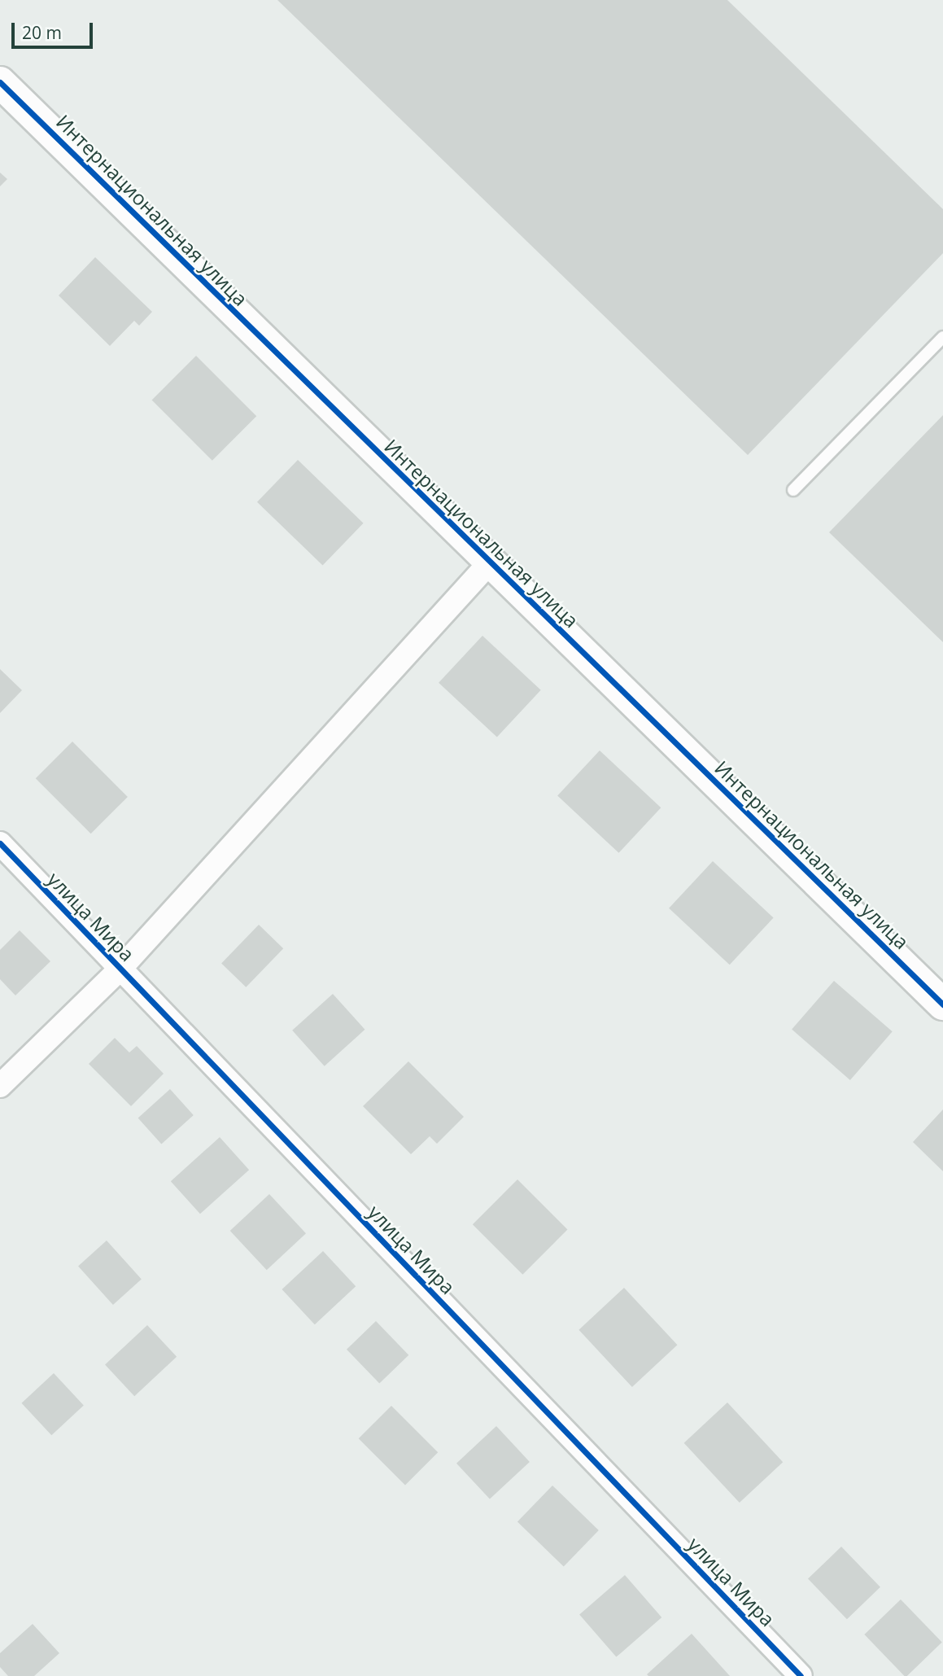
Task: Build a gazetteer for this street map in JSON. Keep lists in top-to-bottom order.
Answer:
{
  "streets": {
    "street": ["Интернациональная улица", "улица Мира"]
  },
  "scale_bar": "20 m"
}
